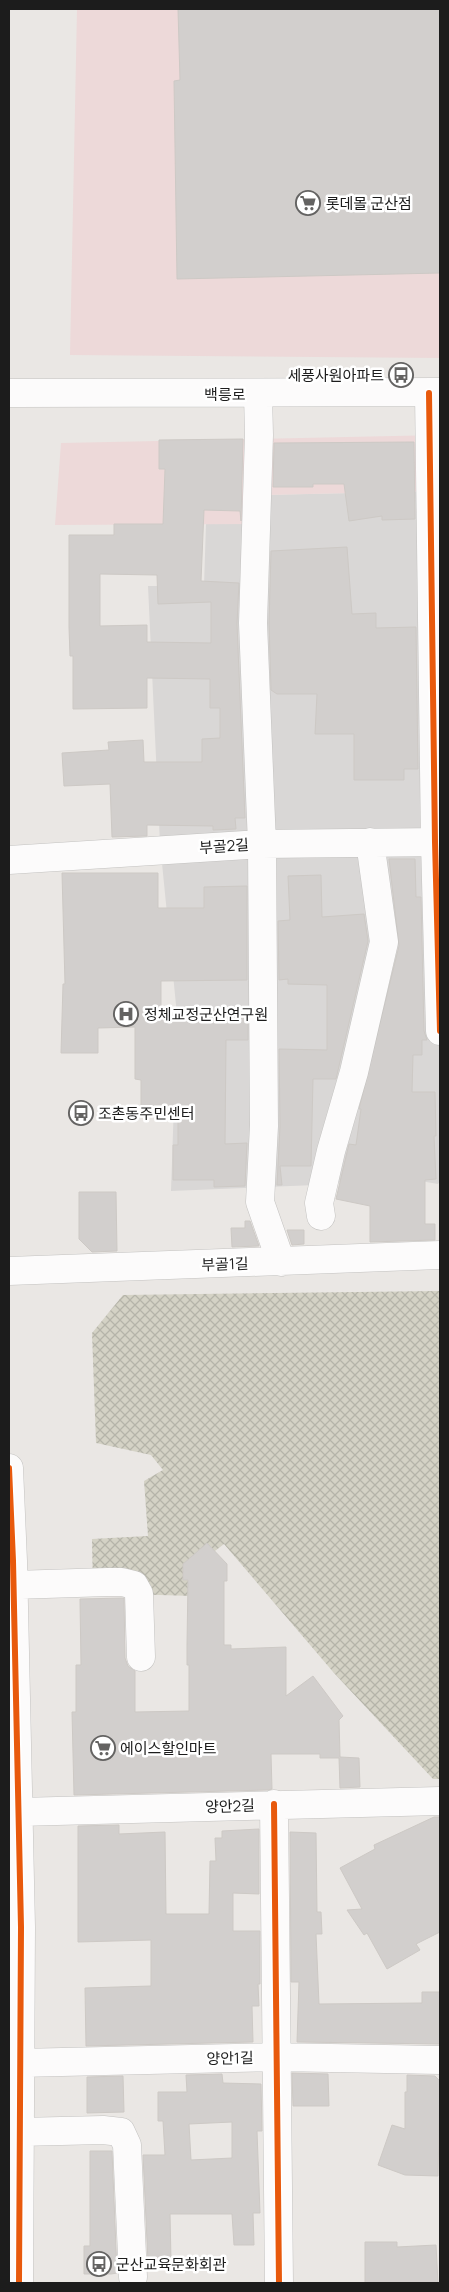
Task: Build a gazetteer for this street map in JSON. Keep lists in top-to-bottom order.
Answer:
{
  "streets": {
    "street": [
      "백릉로",
      "부골2길",
      "부골1길",
      "양안2길",
      "양안1길"
    ]
  },
  "places": {
    "supermarket": ["롯데몰 군산점", "에이스할인마트"],
    "bus stop": ["세풍사원아파트", "조촌동주민센터", "군산교육문화회관"],
    "hospital": ["정체교정군산연구원"]
  }
}
